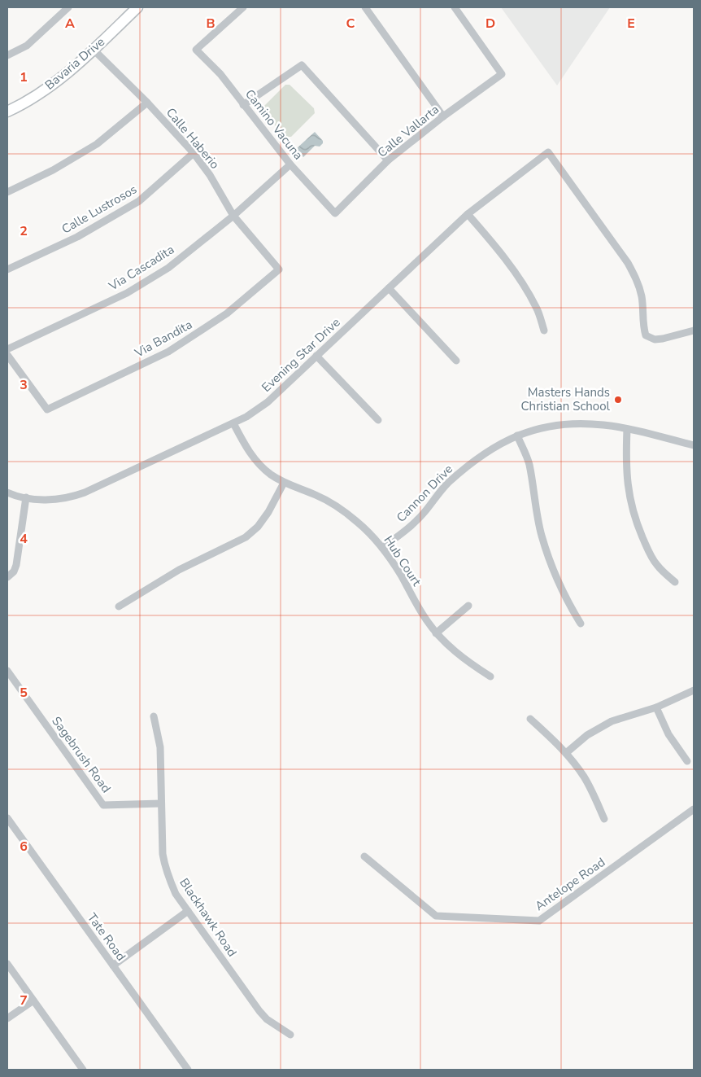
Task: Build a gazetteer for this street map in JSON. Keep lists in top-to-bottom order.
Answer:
{
  "streets": {
    "street": [
      "Bavaria Drive",
      "Camino Vacuna",
      "Calle Vallarta",
      "Calle Haberio",
      "Calle Lustrosos",
      "Via Cascadita",
      "Via Bandita",
      "Evening Star Drive",
      "Cannon Drive",
      "Hub Court",
      "Sagebrush Road",
      "Antelope Road",
      "Blackhawk Road",
      "Tate Road"
    ]
  },
  "crossings": [
    ["Bavaria Drive", "Calle Haberio"],
    ["Camino Vacuna", "Calle Vallarta"],
    ["Camino Vacuna", "Via Cascadita"],
    ["Calle Haberio", "Calle Lustrosos"],
    ["Calle Haberio", "Via Cascadita"],
    ["Calle Haberio", "Via Bandita"],
    ["Evening Star Drive", "Hub Court"],
    ["Cannon Drive", "Hub Court"],
    ["Sagebrush Road", "Blackhawk Road"]
  ],
  "places": ["Masters Hands Christian School"],
  "grid": {
    "columns": [
      "A",
      "B",
      "C",
      "D",
      "E"
    ],
    "rows": [
      "1",
      "2",
      "3",
      "4",
      "5",
      "6",
      "7"
    ]
  }
}
